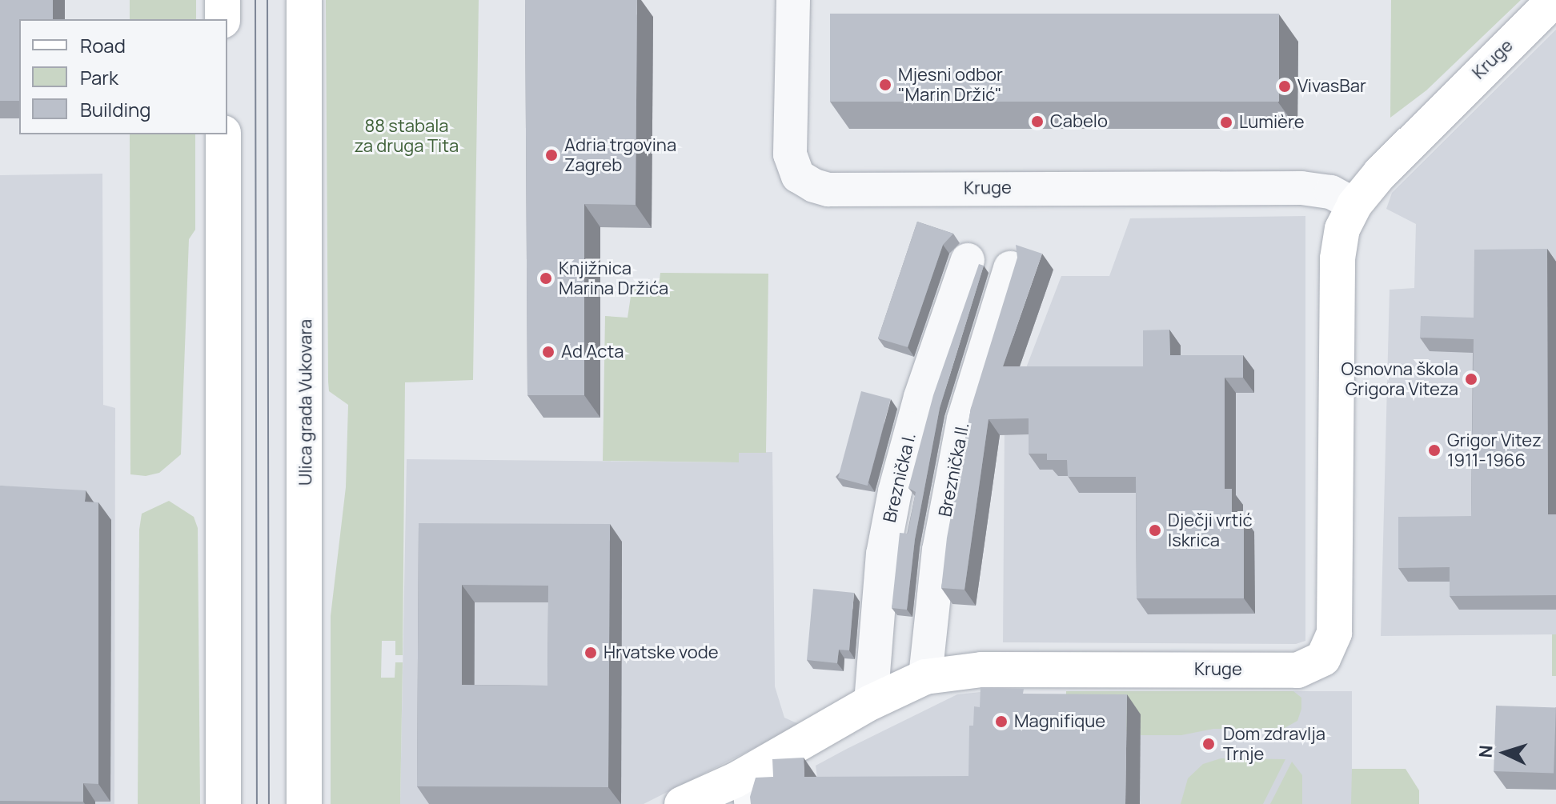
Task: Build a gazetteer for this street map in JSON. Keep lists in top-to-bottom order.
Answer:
{
  "streets": {
    "main road": ["Kruge", "Ulica grada Vukovara"],
    "street": ["Breznička II.", "Breznička I."]
  },
  "crossings": [
    ["Kruge", "Breznička II."],
    ["Kruge", "Breznička I."]
  ],
  "parks": ["88 stabala za druga Tita"],
  "places": [
    "Mjesni odbor \"Marin Držić\"",
    "VivasBar",
    "Cabelo",
    "Lumière",
    "Adria trgovina Zagreb",
    "Knjižnica Marina Držića",
    "Ad Acta",
    "Osnovna škola Grigora Viteza",
    "Grigor Vitez 1911-1966",
    "Dječji vrtić Iskrica",
    "Hrvatske vode",
    "Magnifique",
    "Dom zdravlja Trnje"
  ],
  "legend": ["Road", "Park", "Building"],
  "north": "left"
}
